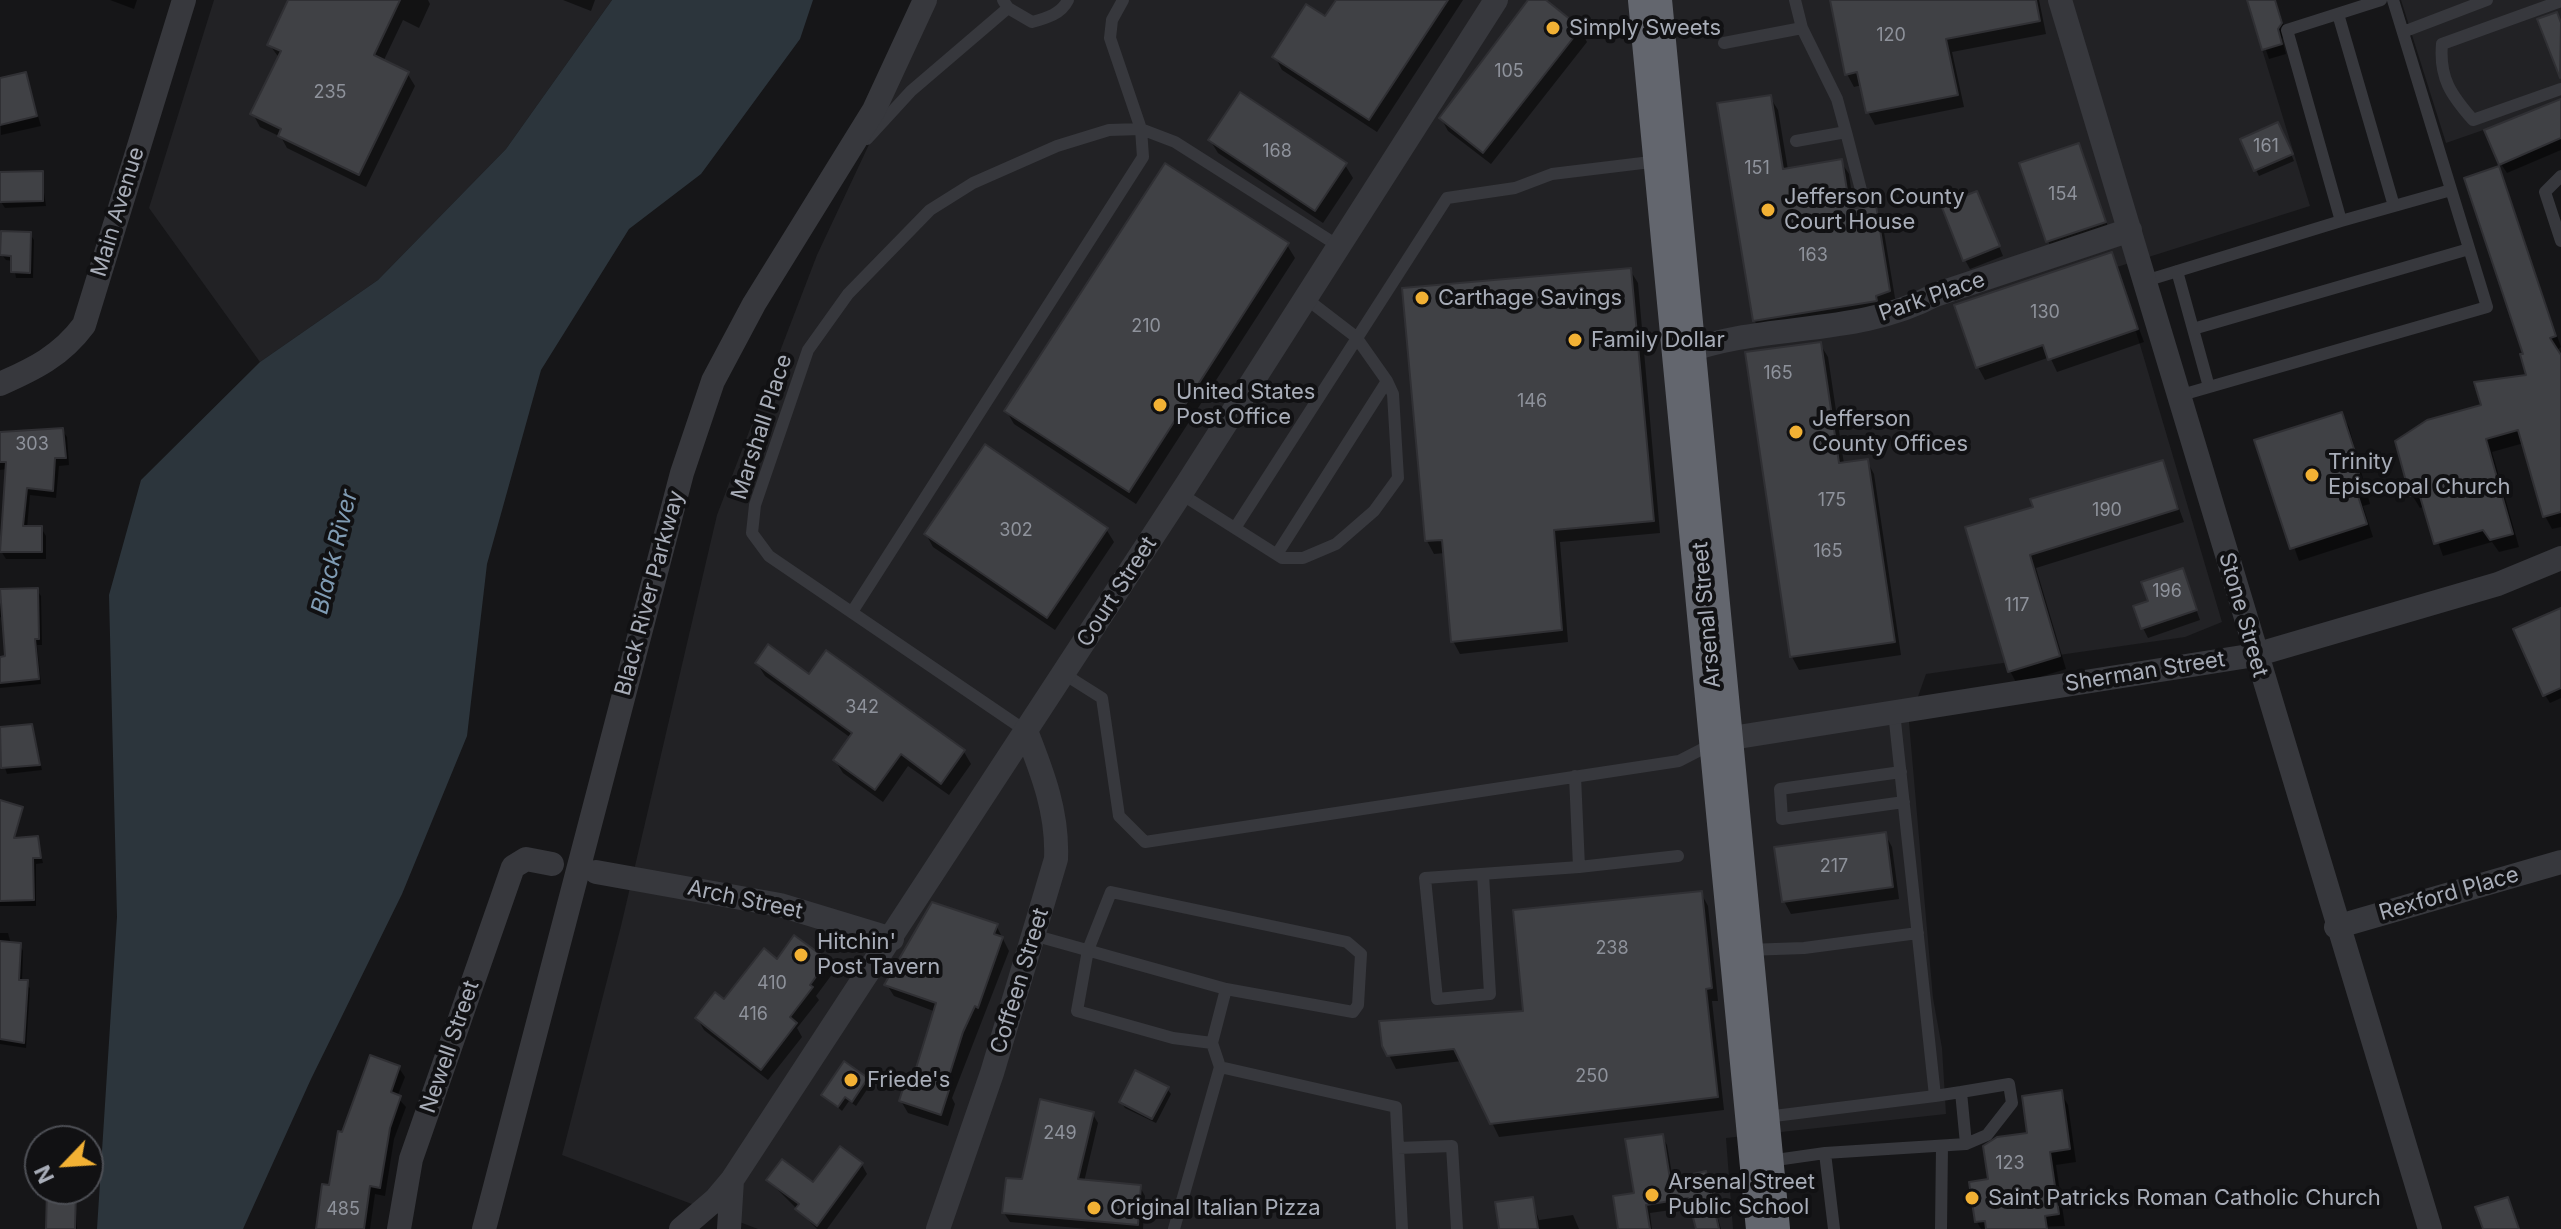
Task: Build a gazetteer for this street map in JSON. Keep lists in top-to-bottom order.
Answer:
{
  "streets": {
    "highway": ["Arsenal Street"],
    "street": [
      "Main Avenue",
      "Park Place",
      "Court Street",
      "Black River Parkway",
      "Stone Street",
      "Sherman Street",
      "Rexford Place",
      "Arch Street",
      "Coffeen Street",
      "Newell Street"
    ],
    "lane": ["Marshall Place"]
  },
  "crossings": [
    ["Park Place", "Arsenal Street"],
    ["Park Place", "Stone Street"],
    ["Marshall Place", "Court Street"],
    ["Marshall Place", "Coffeen Street"],
    ["Court Street", "Arch Street"],
    ["Court Street", "Coffeen Street"],
    ["Arsenal Street", "Sherman Street"],
    ["Stone Street", "Sherman Street"],
    ["Stone Street", "Rexford Place"]
  ],
  "water": ["Black River"],
  "places": [
    "Simply Sweets",
    "Jefferson County Court House",
    "Carthage Savings",
    "Family Dollar",
    "United States Post Office",
    "Jefferson County Offices",
    "Trinity Episcopal Church",
    "Hitchin' Post Tavern",
    "Friede's",
    "Arsenal Street Public School",
    "Saint Patricks Roman Catholic Church",
    "Original Italian Pizza"
  ],
  "house_numbers": [
    "120",
    "105",
    "235",
    "161",
    "168",
    "151",
    "154",
    "163",
    "130",
    "210",
    "165",
    "146",
    "303",
    "175",
    "190",
    "302",
    "165",
    "196",
    "117",
    "342",
    "217",
    "238",
    "410",
    "416",
    "250",
    "249",
    "123",
    "485"
  ],
  "north": "bottom left"
}
